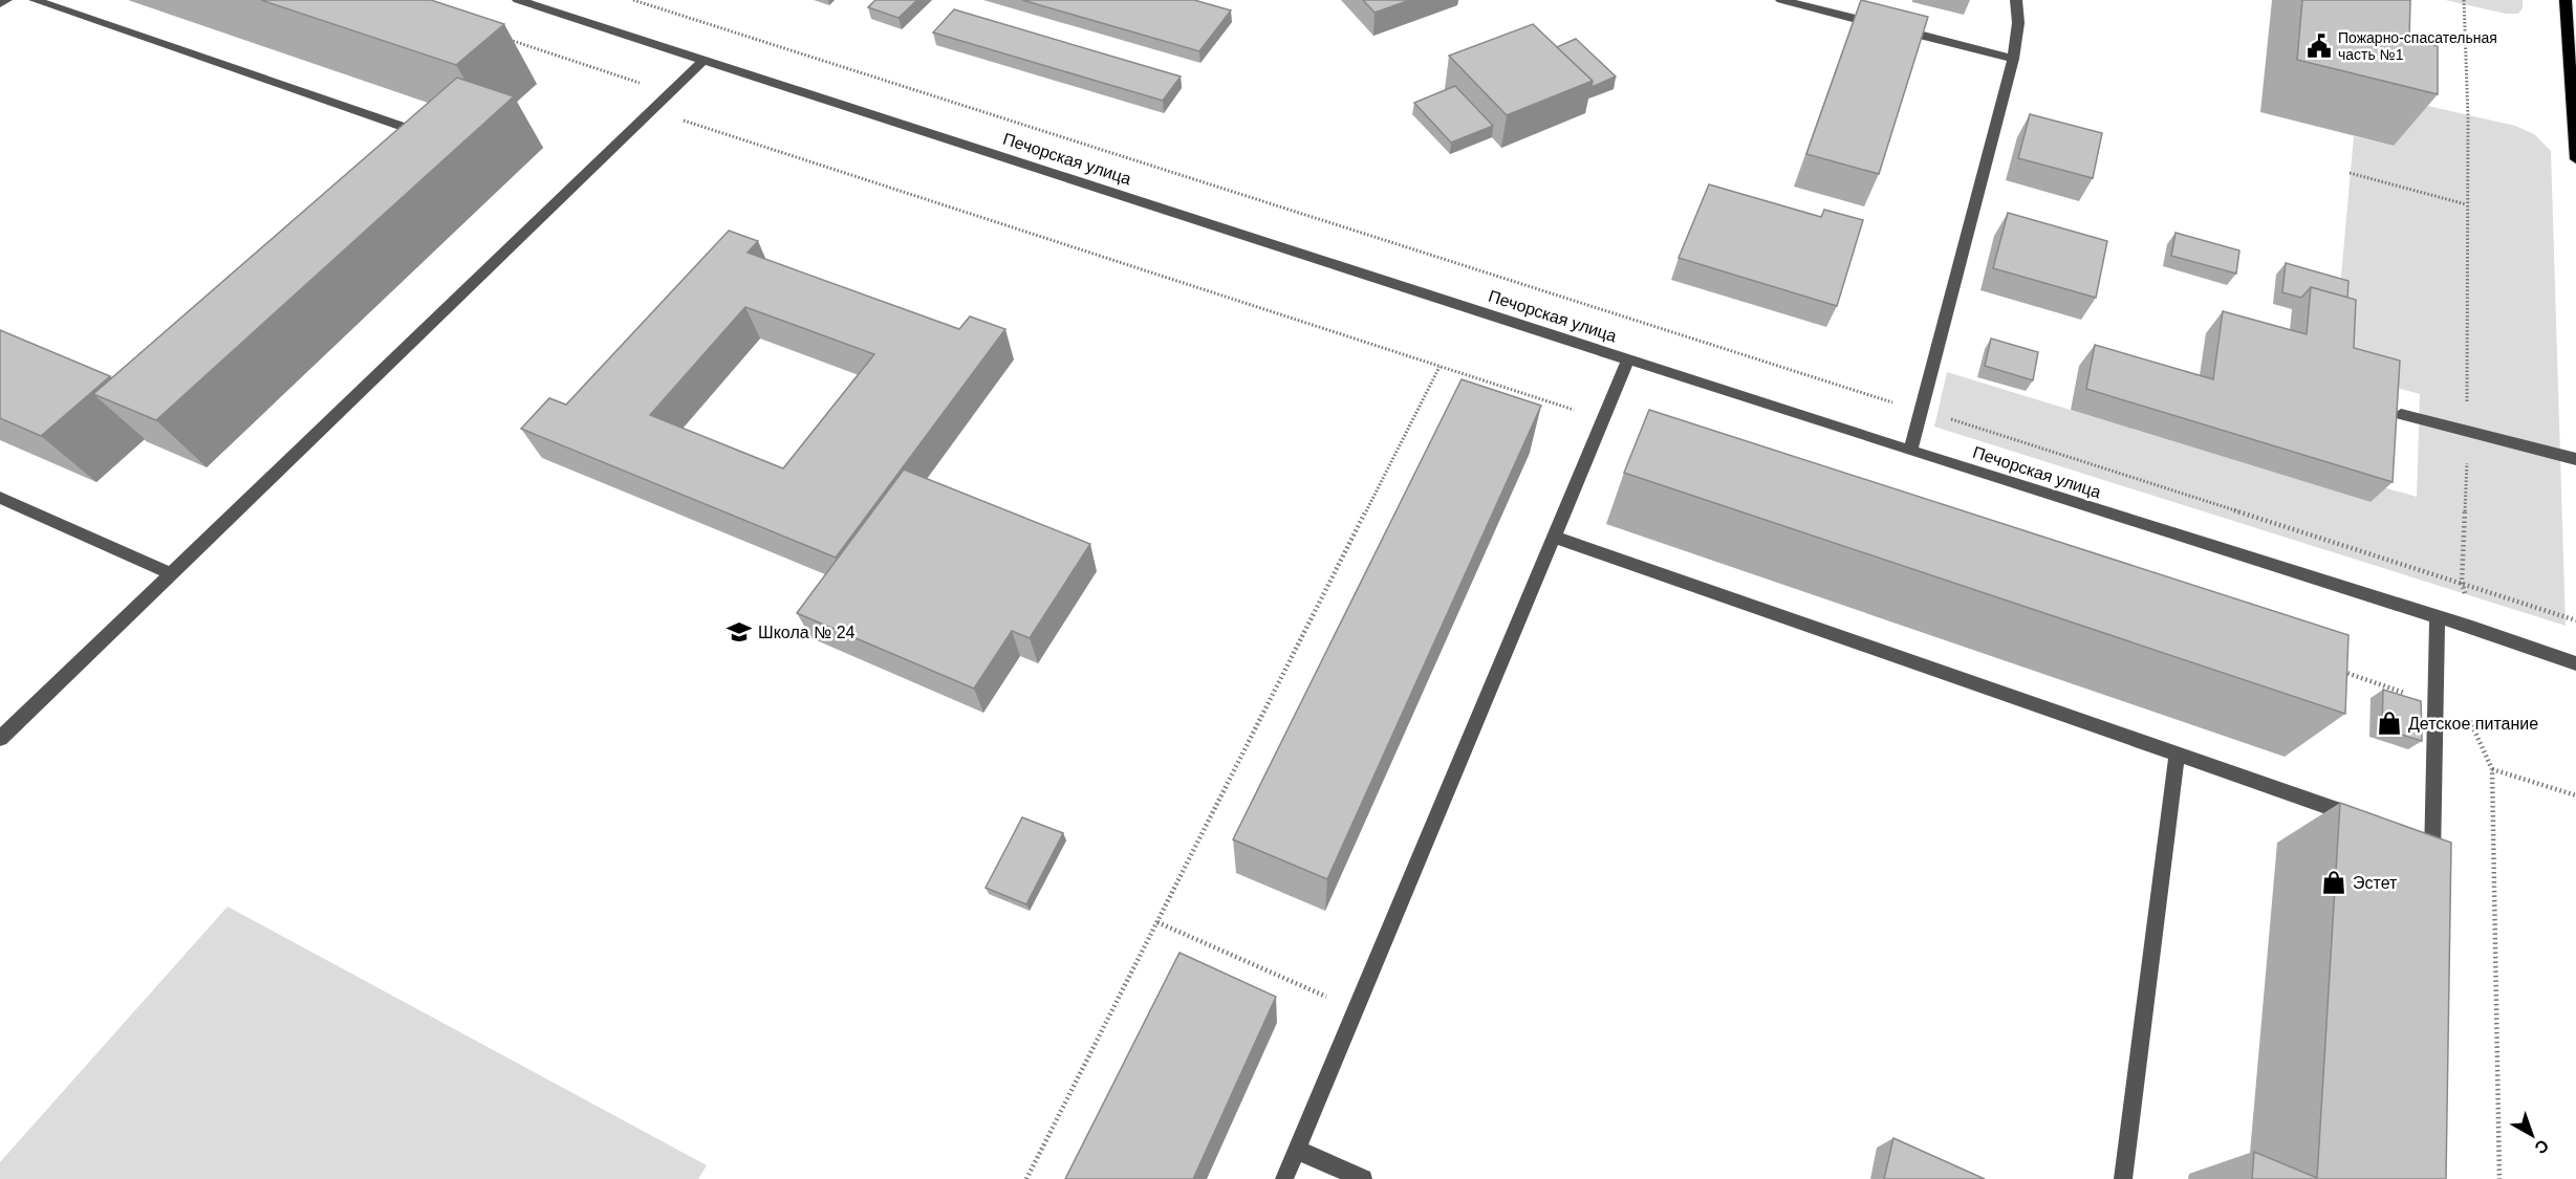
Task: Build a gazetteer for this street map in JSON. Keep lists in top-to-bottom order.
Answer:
{
  "streets": {
    "street": ["Печорская улица"]
  },
  "places": {
    "public building": ["Пожарно-спасательная часть №1"],
    "school or university": ["Школа № 24"],
    "shop": ["Детское питание", "Эстет"]
  },
  "north": "bottom right"
}
